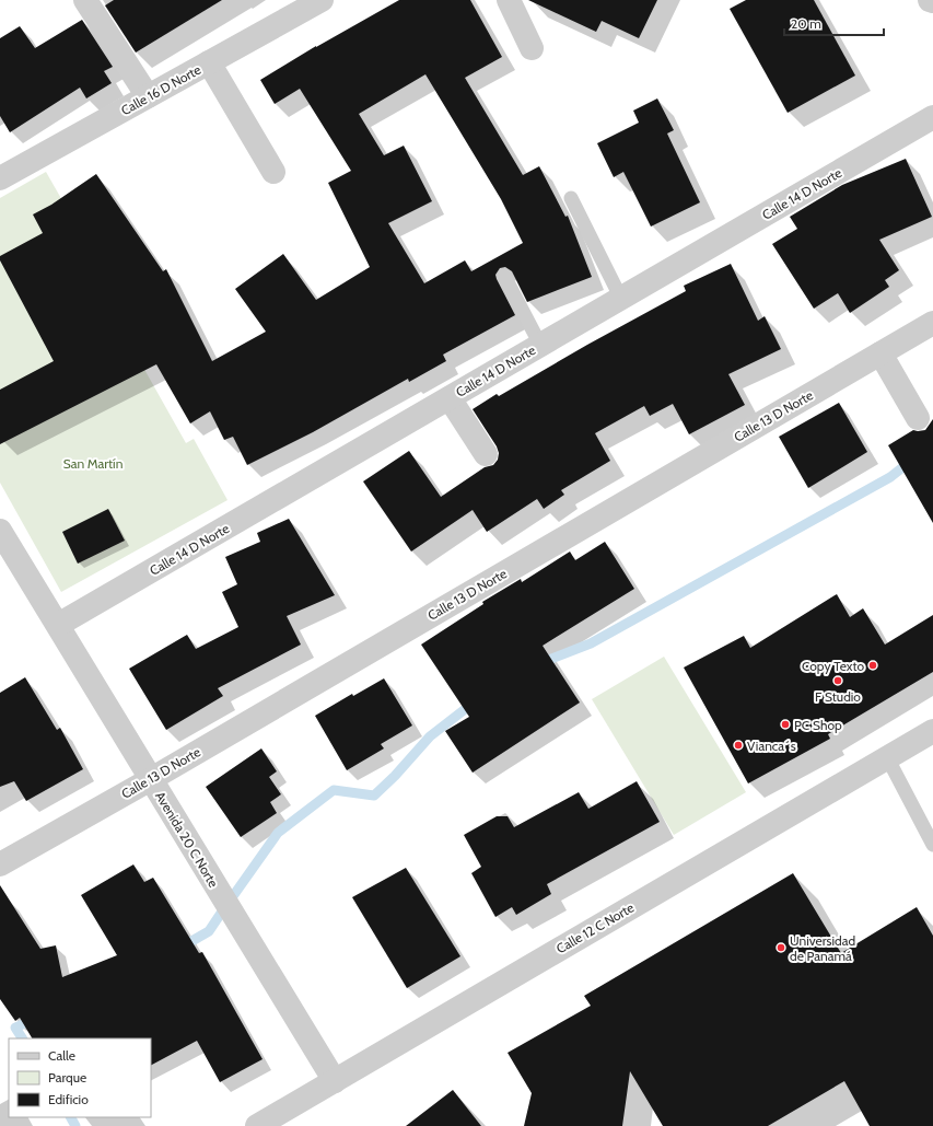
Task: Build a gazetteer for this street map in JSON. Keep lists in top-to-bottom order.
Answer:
{
  "streets": {
    "street": [
      "Calle 16 D Norte",
      "Calle 14 D Norte",
      "Calle 13 D Norte",
      "Avenida 20 C Norte",
      "Calle 12 C Norte"
    ]
  },
  "crossings": [
    ["Calle 14 D Norte", "Avenida 20 C Norte"],
    ["Calle 13 D Norte", "Avenida 20 C Norte"],
    ["Avenida 20 C Norte", "Calle 12 C Norte"]
  ],
  "parks": ["San Martín"],
  "places": [
    "Copy Texto",
    "F Studio",
    "PC Shop",
    "Vianca´s",
    "Universidad de Panamá"
  ],
  "legend": ["Calle", "Parque", "Edificio"],
  "scale_bar": "20 m"
}
